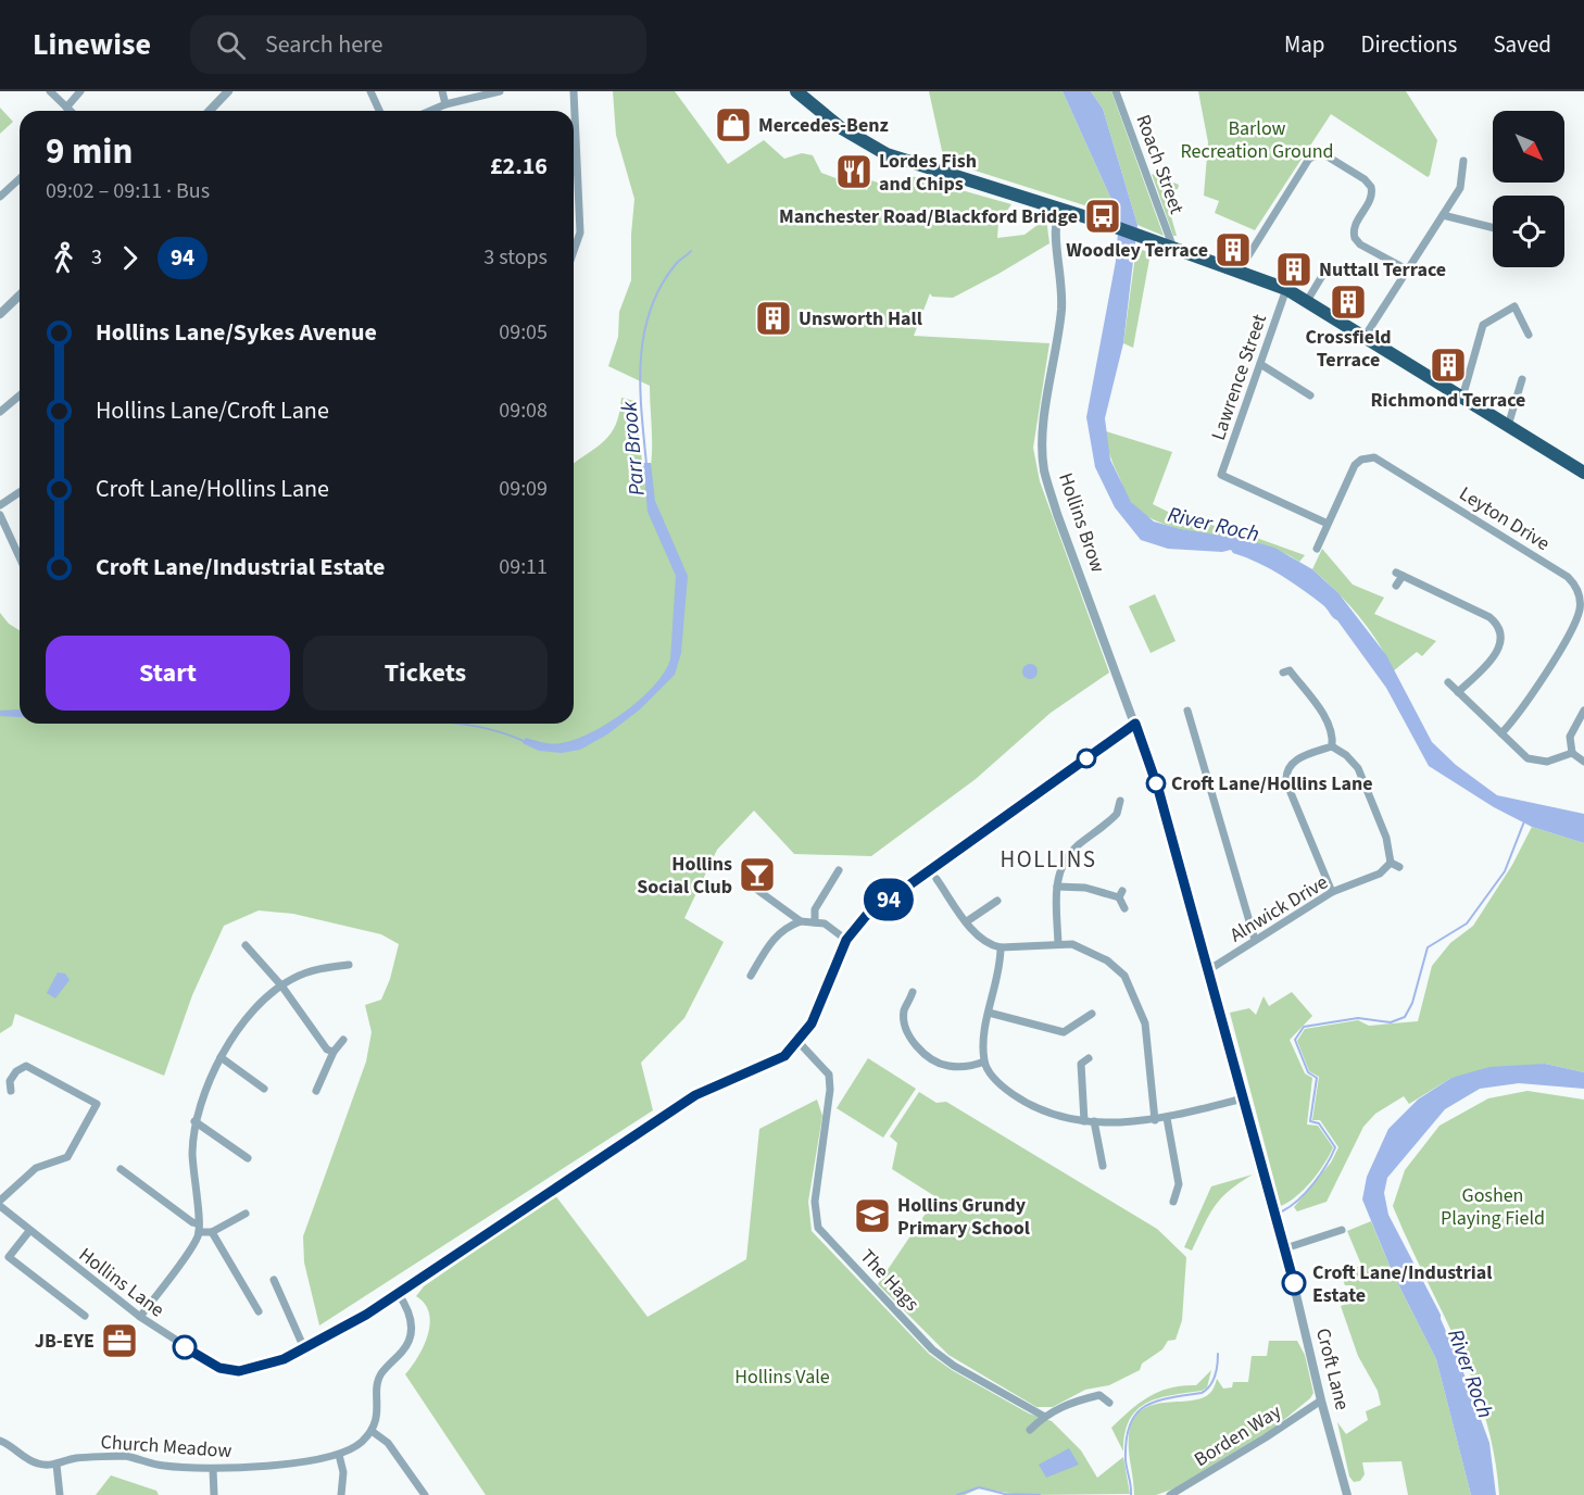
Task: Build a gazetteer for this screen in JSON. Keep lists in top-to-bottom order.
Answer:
{
  "streets": {
    "street": [
      "Roach Street",
      "Lawrence Street",
      "Leyton Drive",
      "Hollins Brow",
      "Alnwick Drive",
      "The Hags",
      "Hollins Lane",
      "Croft Lane",
      "Borden Way",
      "Church Meadow"
    ]
  },
  "crossings": [
    ["Lawrence Street", "Leyton Drive"],
    ["Hollins Brow", "Hollins Lane"],
    ["Hollins Brow", "Croft Lane"],
    ["Alnwick Drive", "Croft Lane"],
    ["The Hags", "Hollins Lane"],
    ["Hollins Lane", "Croft Lane"],
    ["Croft Lane", "Borden Way"]
  ],
  "districts": ["HOLLINS"],
  "water": ["Parr Brook", "River Roch"],
  "parks": ["Barlow Recreation Ground", "Goshen Playing Field", "Hollins Vale"],
  "places": {
    "shop": ["Mercedes-Benz"],
    "restaurant": ["Lordes Fish and Chips"],
    "bus stop": ["Manchester Road/Blackford Bridge"],
    "building": [
      "Woodley Terrace",
      "Nuttall Terrace",
      "Crossfield Terrace",
      "Unsworth Hall",
      "Richmond Terrace"
    ],
    "other": ["Croft Lane/Hollins Lane", "Croft Lane/Industrial Estate"],
    "bar": ["Hollins Social Club"],
    "school or university": ["Hollins Grundy Primary School"],
    "office": ["JB-EYE"]
  },
  "lines": ["bus line 94"],
  "north": "bottom right",
  "page": {
    "header": "Linewise",
    "search": "Search here",
    "nav": ["Map", "Directions", "Saved"],
    "on_map": "94",
    "heading": ["9 min", "09:02 – 09:11 · Bus", "£2.16"],
    "legs": ["3", "94", "3 stops"],
    "list": [
      {
        "name": "Hollins Lane/Sykes Avenue",
        "value": "09:05"
      },
      {
        "name": "Hollins Lane/Croft Lane",
        "value": "09:08"
      },
      {
        "name": "Croft Lane/Hollins Lane",
        "value": "09:09"
      },
      {
        "name": "Croft Lane/Industrial Estate",
        "value": "09:11"
      }
    ],
    "buttons": ["Start", "Tickets"]
  }
}
